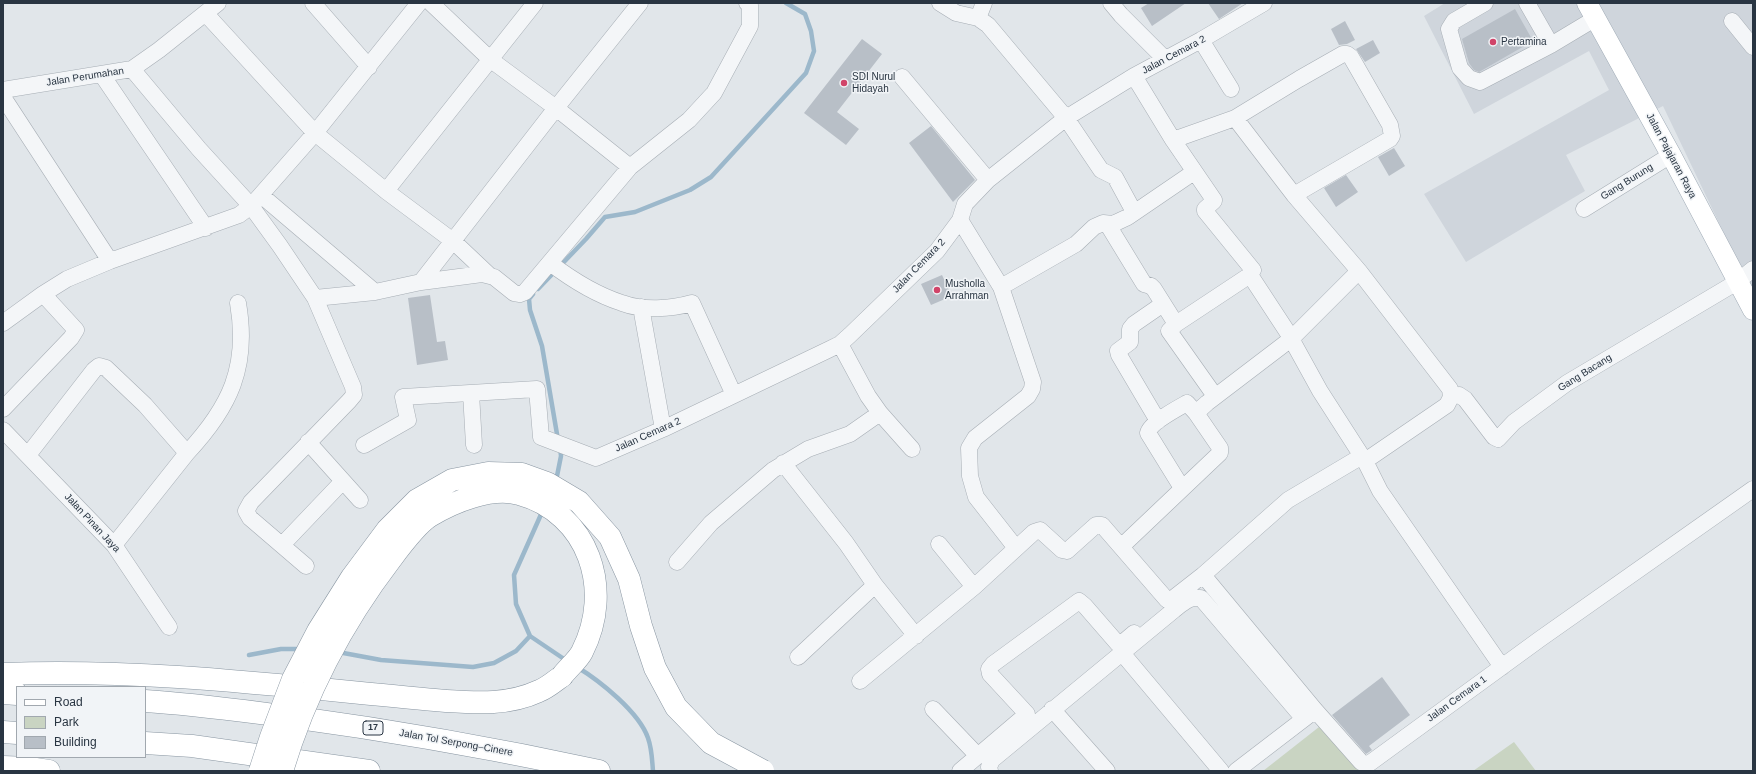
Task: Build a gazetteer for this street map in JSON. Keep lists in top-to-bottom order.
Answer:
{
  "streets": {
    "highway": ["17", "Jalan Tol Serpong–Cinere"],
    "main road": ["Jalan Pajajaran Raya"],
    "street": [
      "Jalan Cemara 2",
      "Jalan Perumahan",
      "Gang Burung",
      "Gang Bacang",
      "Jalan Pinan Jaya",
      "Jalan Cemara 1"
    ]
  },
  "crossings": [
    ["Jalan Pajajaran Raya", "Gang Burung"],
    ["Jalan Pajajaran Raya", "Gang Bacang"]
  ],
  "places": ["Pertamina", "SDI Nurul Hidayah", "Musholla Arrahman"],
  "legend": ["Road", "Park", "Building"]
}
